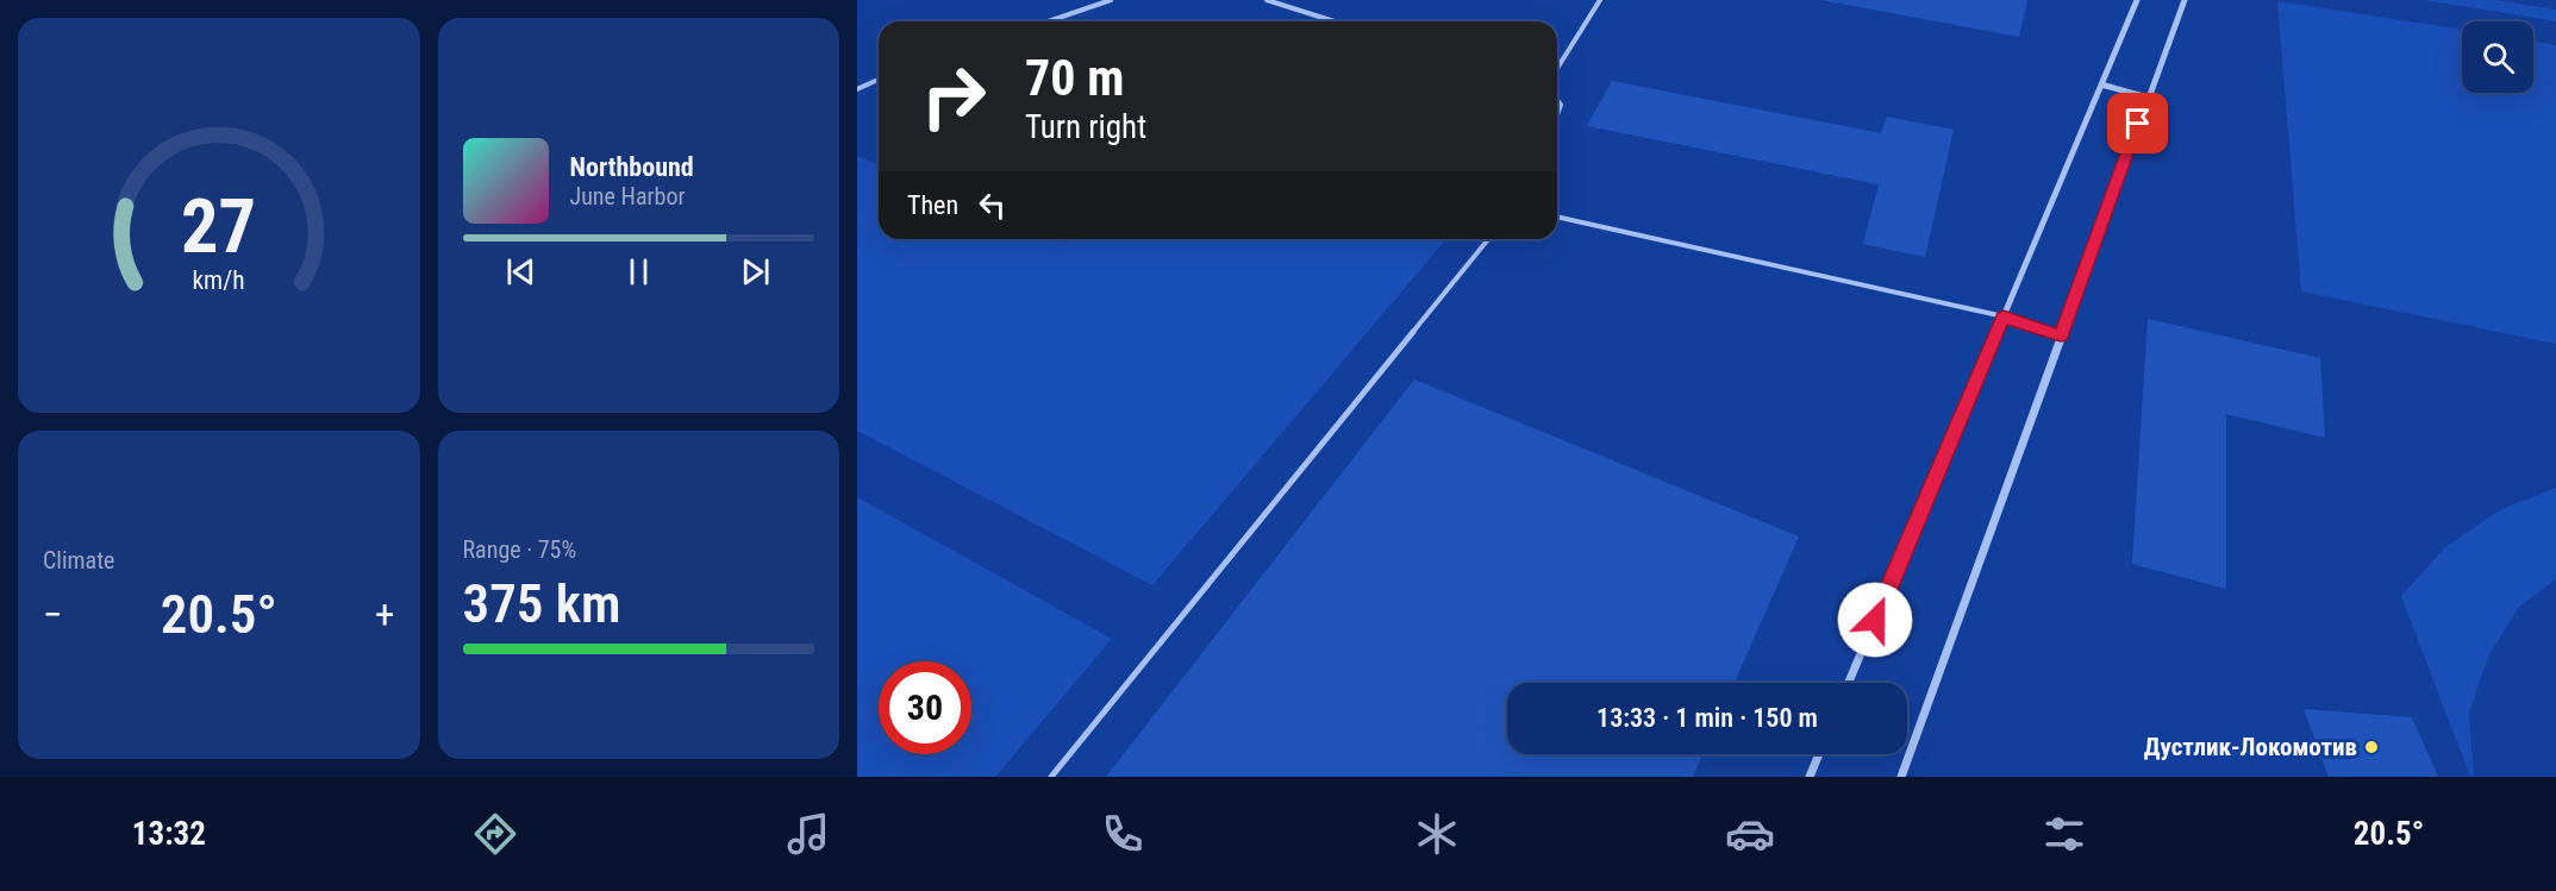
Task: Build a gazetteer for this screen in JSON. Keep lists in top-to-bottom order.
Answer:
{
  "places": ["Дустлик-Локомотив"],
  "page": {
    "turn": ["70 m", "Turn right"],
    "song": ["Northbound", "June Harbor"],
    "then": "Then",
    "tile": [
      "Climate",
      ["Range · 75%", "375 km"]
    ],
    "heat": ["−", "20.5°", "+"],
    "limit": "30",
    "trip": "13:33 · 1 min · 150 m",
    "tabs": ["13:32", "20.5°"],
    "gauge": ["27", "km/h"]
  }
}
